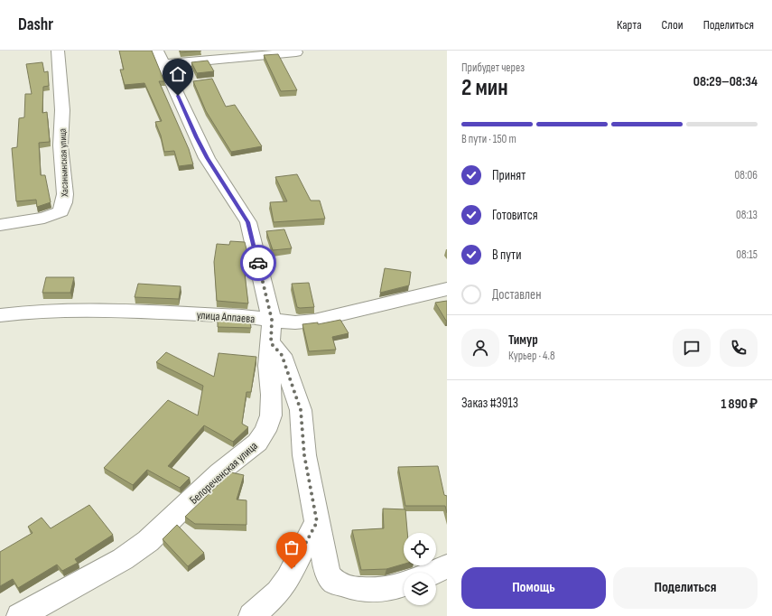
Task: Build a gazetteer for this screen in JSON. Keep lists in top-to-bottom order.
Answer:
{
  "streets": {
    "street": ["Хасаньинская улица", "улица Аппаева", "Белореченская улица"]
  },
  "crossings": [
    ["улица Аппаева", "Белореченская улица"]
  ],
  "page": {
    "header": "Dashr",
    "nav": ["Карта", "Слои", "Поделиться"],
    "heading": ["2 мин", "Прибудет через", "08:29–08:34"],
    "panel": [
      "Тимур",
      "Курьер · 4.8",
      "Заказ #3913",
      "1 890 ₽"
    ],
    "bar": "В пути · 150 m",
    "list": [
      ["Принят", "08:06"],
      ["Готовится", "08:13"],
      ["В пути", "08:15"],
      "Доставлен"
    ],
    "buttons": ["Помощь", "Поделиться"]
  }
}
